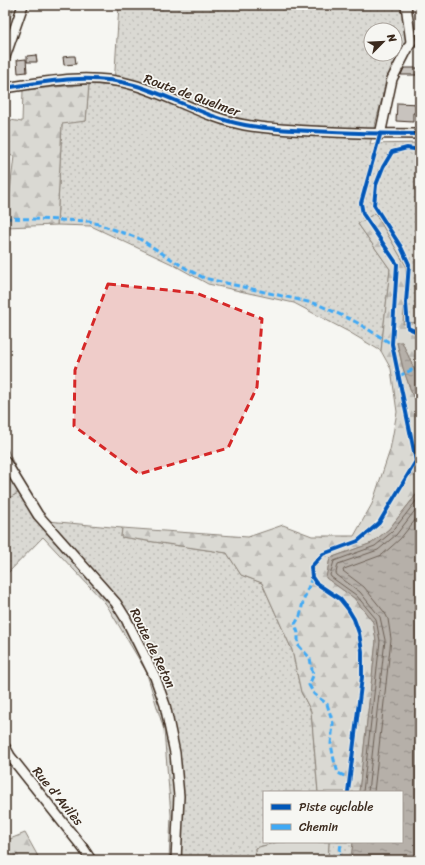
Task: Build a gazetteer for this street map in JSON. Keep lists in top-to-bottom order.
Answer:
{
  "streets": {
    "street": ["Route de Quelmer", "Route de Reton", "Rue d'Avilès"]
  },
  "legend": ["Piste cyclable", "Chemin"],
  "north": "top right"
}
